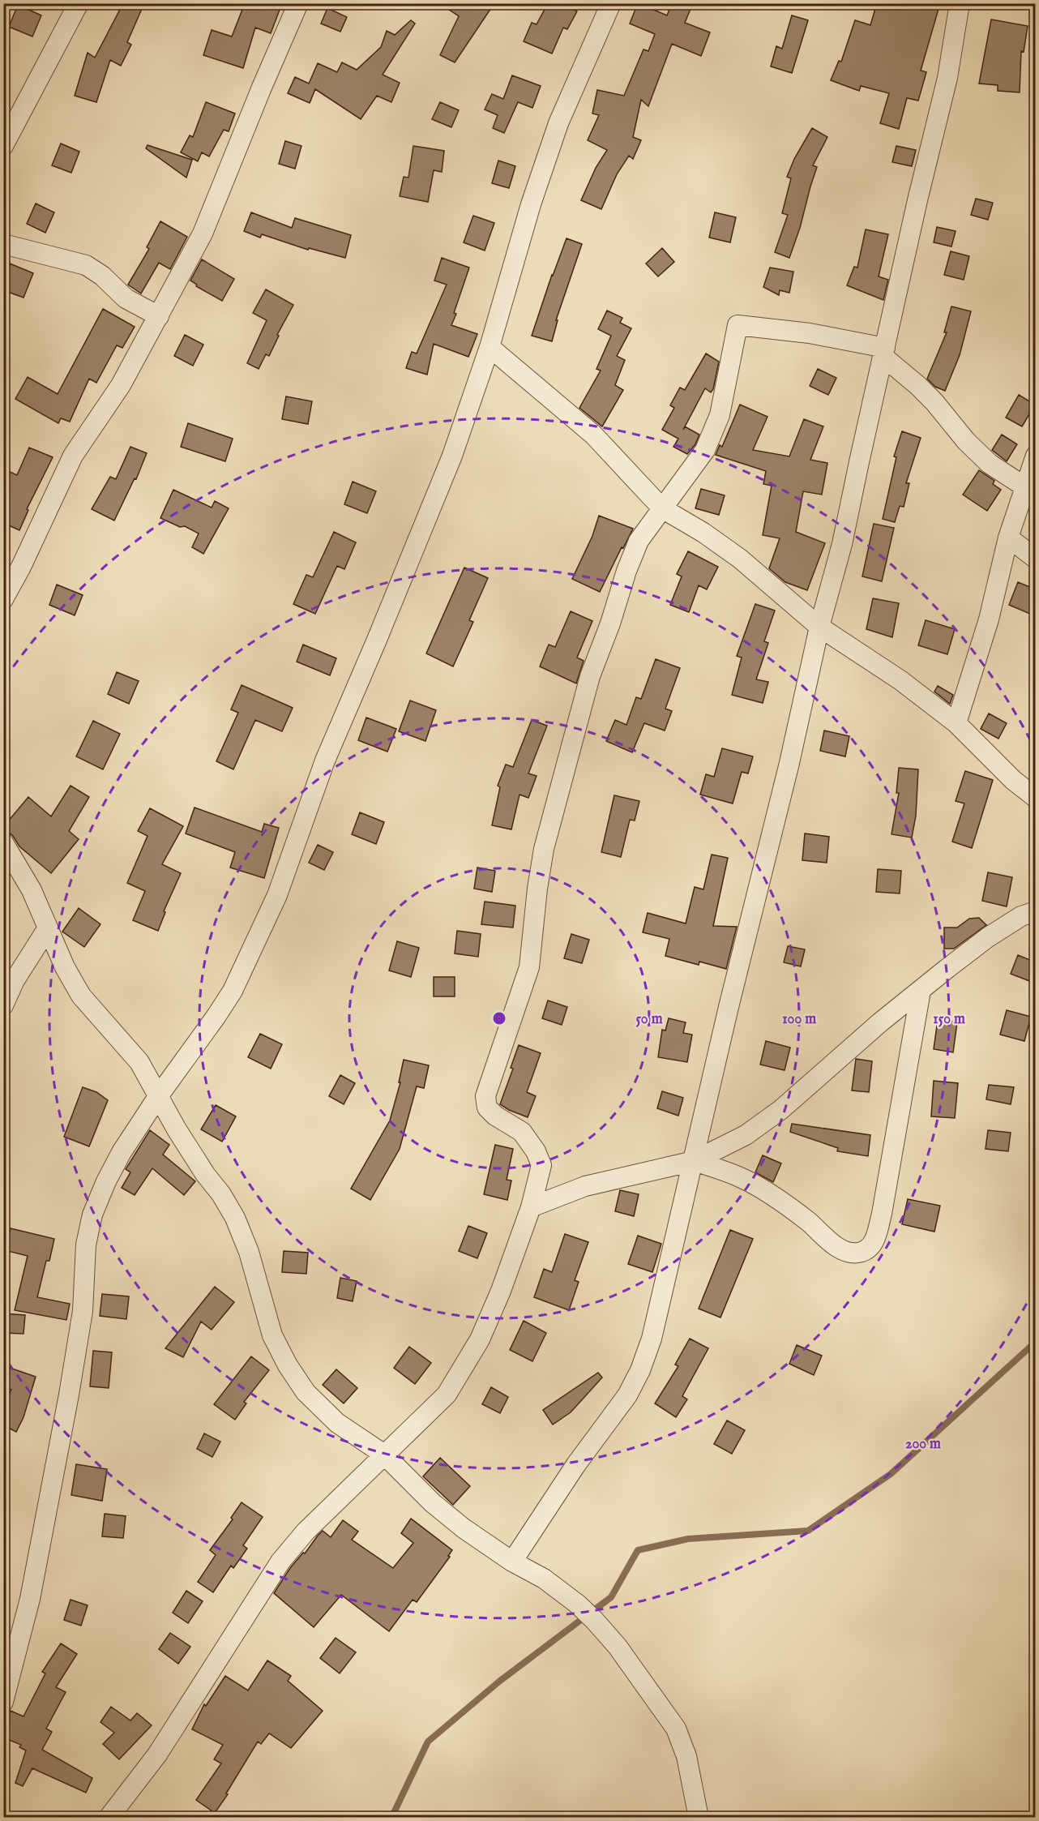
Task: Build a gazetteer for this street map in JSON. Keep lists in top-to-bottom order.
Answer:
{
  "rings": [
    "50 m",
    "100 m",
    "150 m",
    "200 m"
  ]
}
